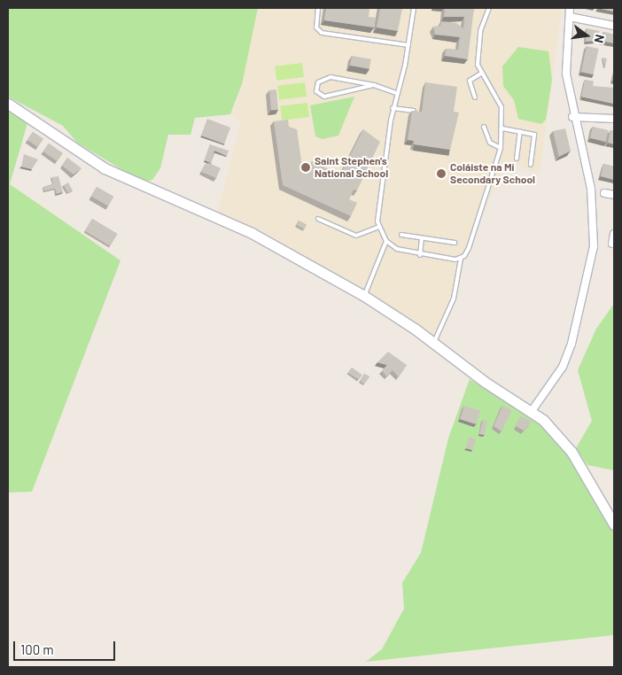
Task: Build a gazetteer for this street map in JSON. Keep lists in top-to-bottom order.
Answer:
{
  "places": ["Saint Stephen's National School", "Coláiste na Mí Secondary School"],
  "scale_bar": "100 m",
  "north": "right"
}
